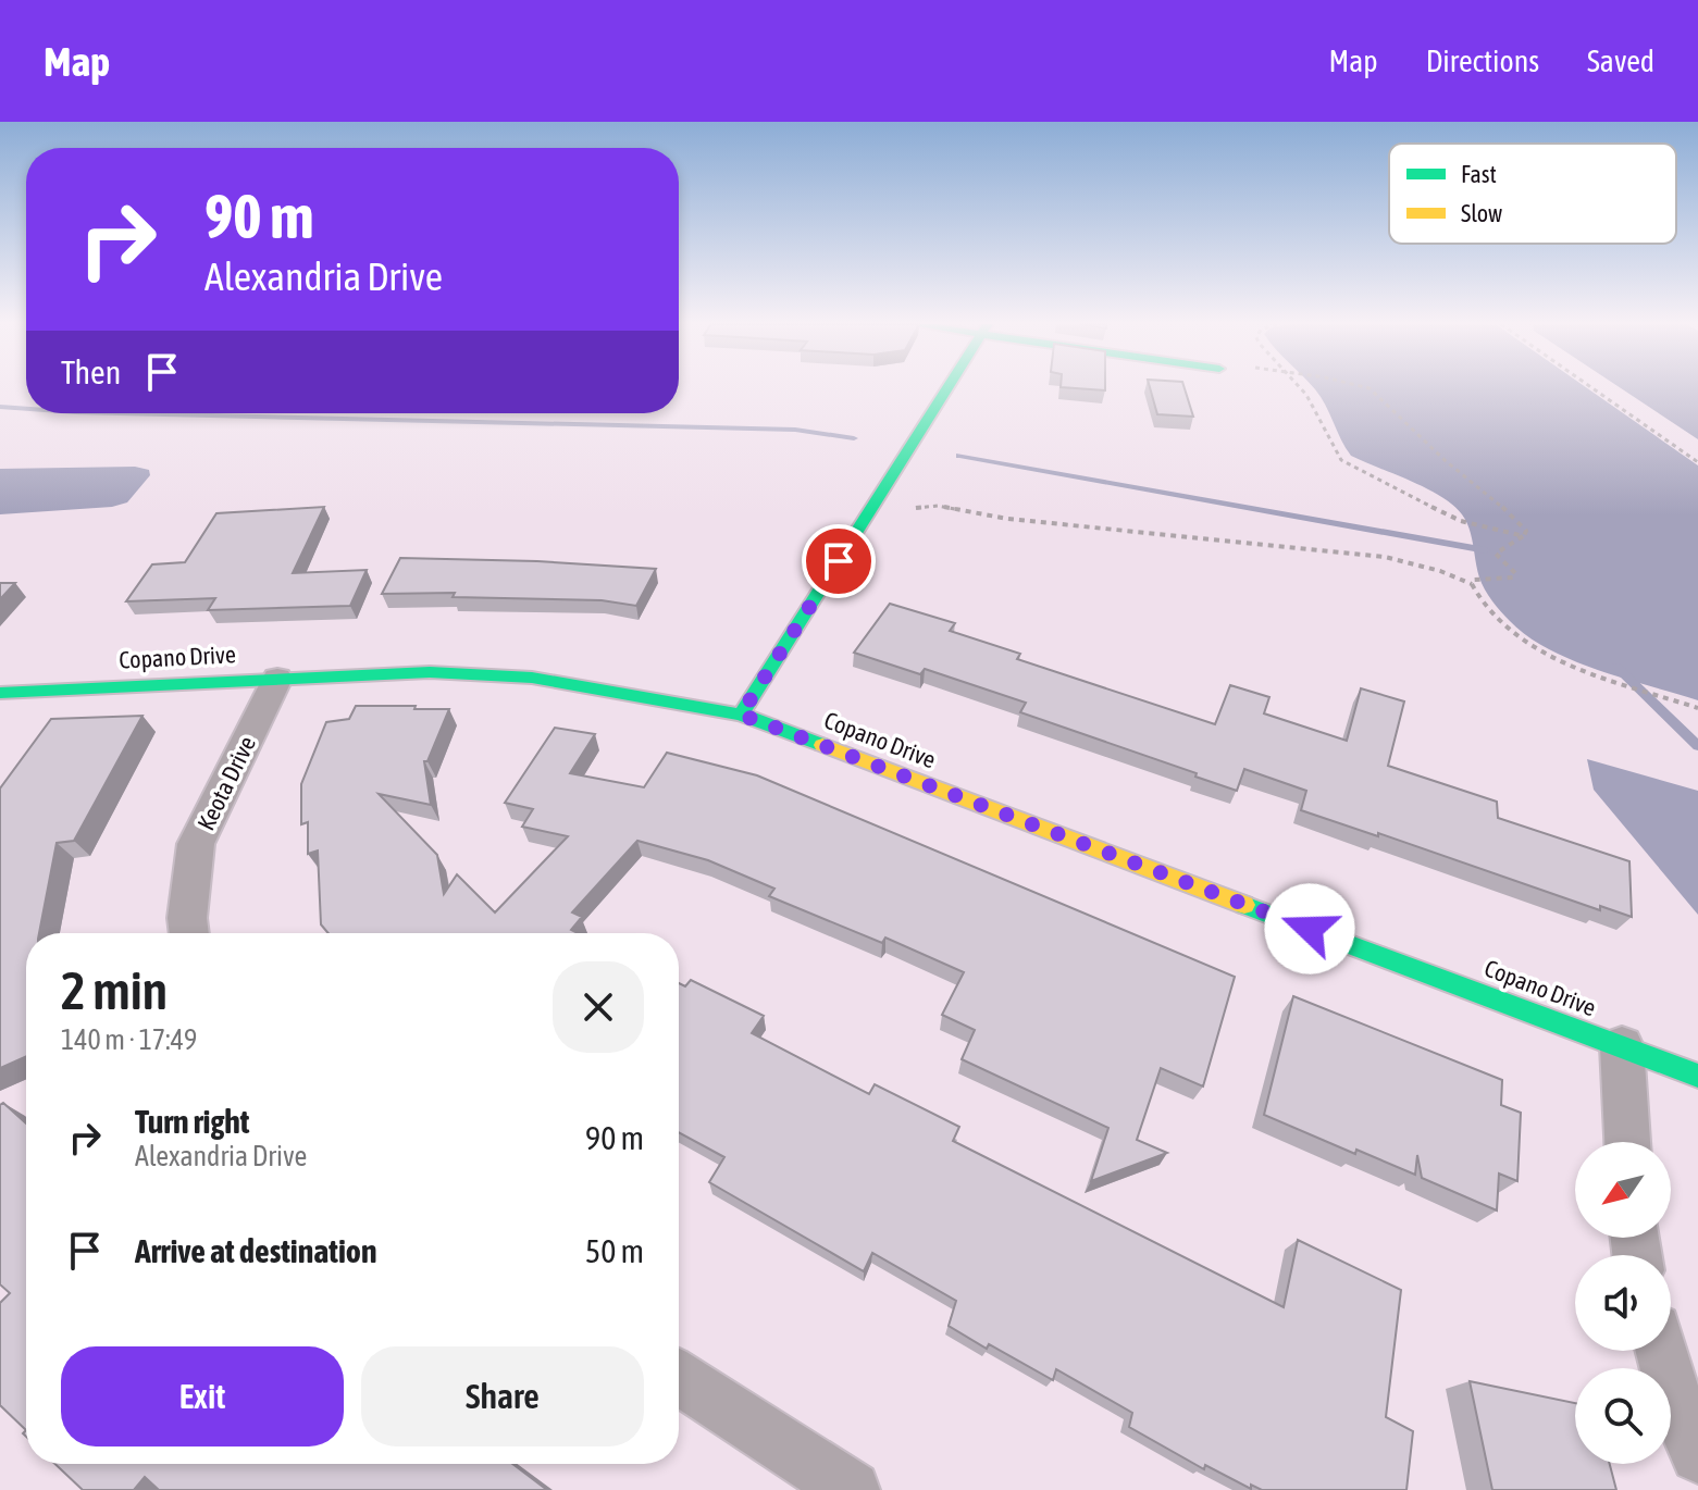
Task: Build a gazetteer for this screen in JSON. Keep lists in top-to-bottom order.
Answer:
{
  "streets": {
    "street": ["Copano Drive", "Keota Drive"]
  },
  "crossings": [
    ["Copano Drive", "Keota Drive"]
  ],
  "legend": ["Fast", "Slow"],
  "north": "bottom left",
  "page": {
    "header": "Map",
    "nav": ["Map", "Directions", "Saved"],
    "turn": ["90 m", "Alexandria Drive"],
    "then": "Then",
    "heading": ["2 min", "140 m · 17:49"],
    "list": [
      {
        "name": "Turn right",
        "note": "Alexandria Drive",
        "value": "90 m"
      },
      {
        "name": "Arrive at destination",
        "value": "50 m"
      }
    ],
    "buttons": ["Exit", "Share"]
  }
}
